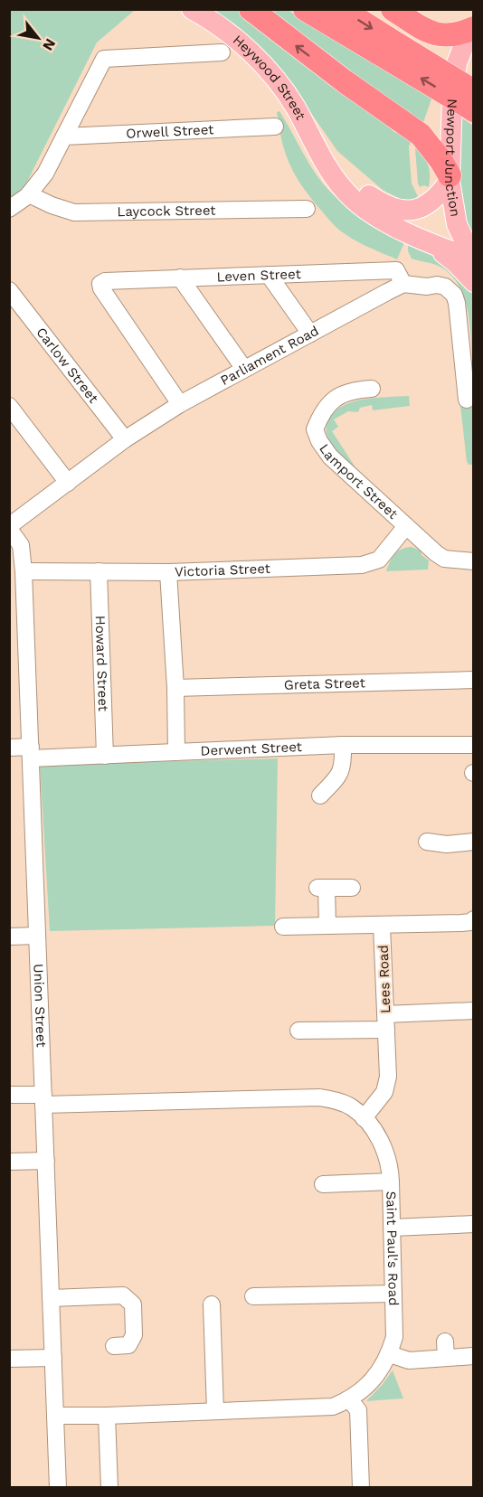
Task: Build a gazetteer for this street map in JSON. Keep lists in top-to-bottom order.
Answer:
{
  "streets": {
    "main road": ["Heywood Street", "Newport Junction"],
    "street": [
      "Orwell Street",
      "Laycock Street",
      "Leven Street",
      "Parliament Road",
      "Carlow Street",
      "Lamport Street",
      "Victoria Street",
      "Howard Street",
      "Greta Street",
      "Derwent Street",
      "Lees Road",
      "Union Street",
      "Saint Paul's Road"
    ]
  },
  "crossings": [
    ["Heywood Street", "Newport Junction"],
    ["Leven Street", "Parliament Road"],
    ["Parliament Road", "Carlow Street"],
    ["Parliament Road", "Union Street"],
    ["Lamport Street", "Victoria Street"],
    ["Victoria Street", "Howard Street"],
    ["Victoria Street", "Union Street"],
    ["Howard Street", "Derwent Street"],
    ["Derwent Street", "Union Street"],
    ["Lees Road", "Saint Paul's Road"],
    ["Union Street", "Saint Paul's Road"]
  ],
  "north": "bottom right"
}
